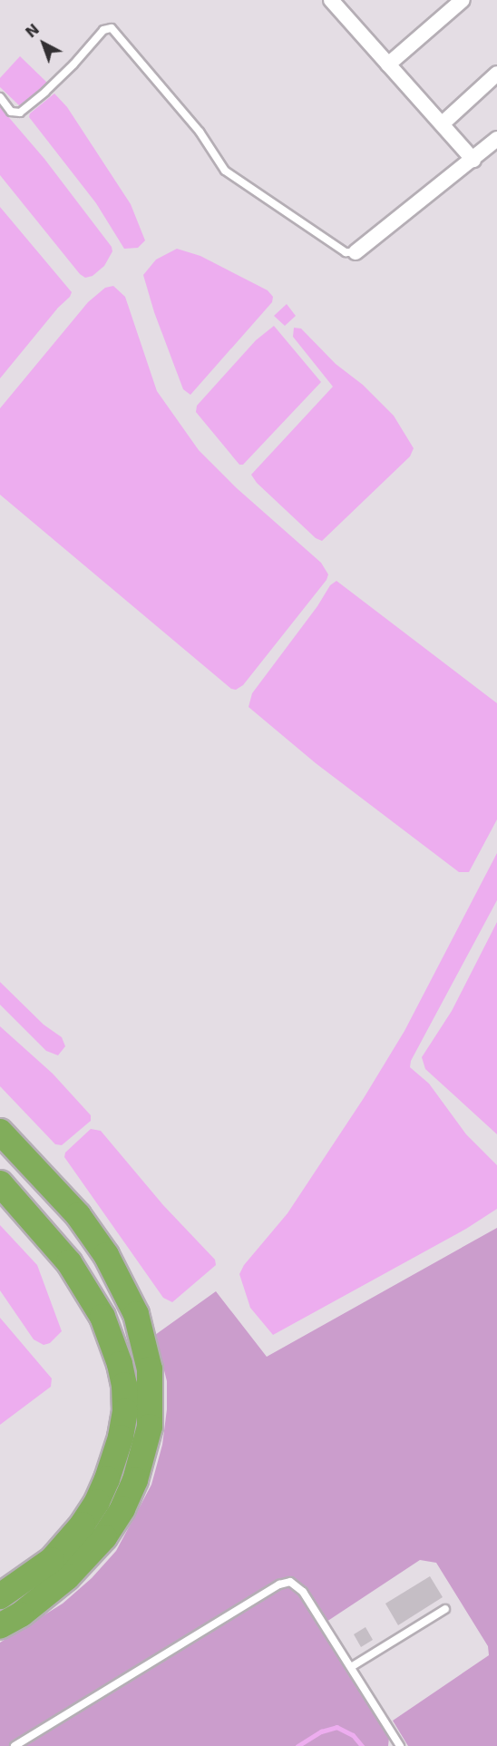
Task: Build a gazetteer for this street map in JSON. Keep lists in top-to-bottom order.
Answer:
{
  "north": "top left"
}
